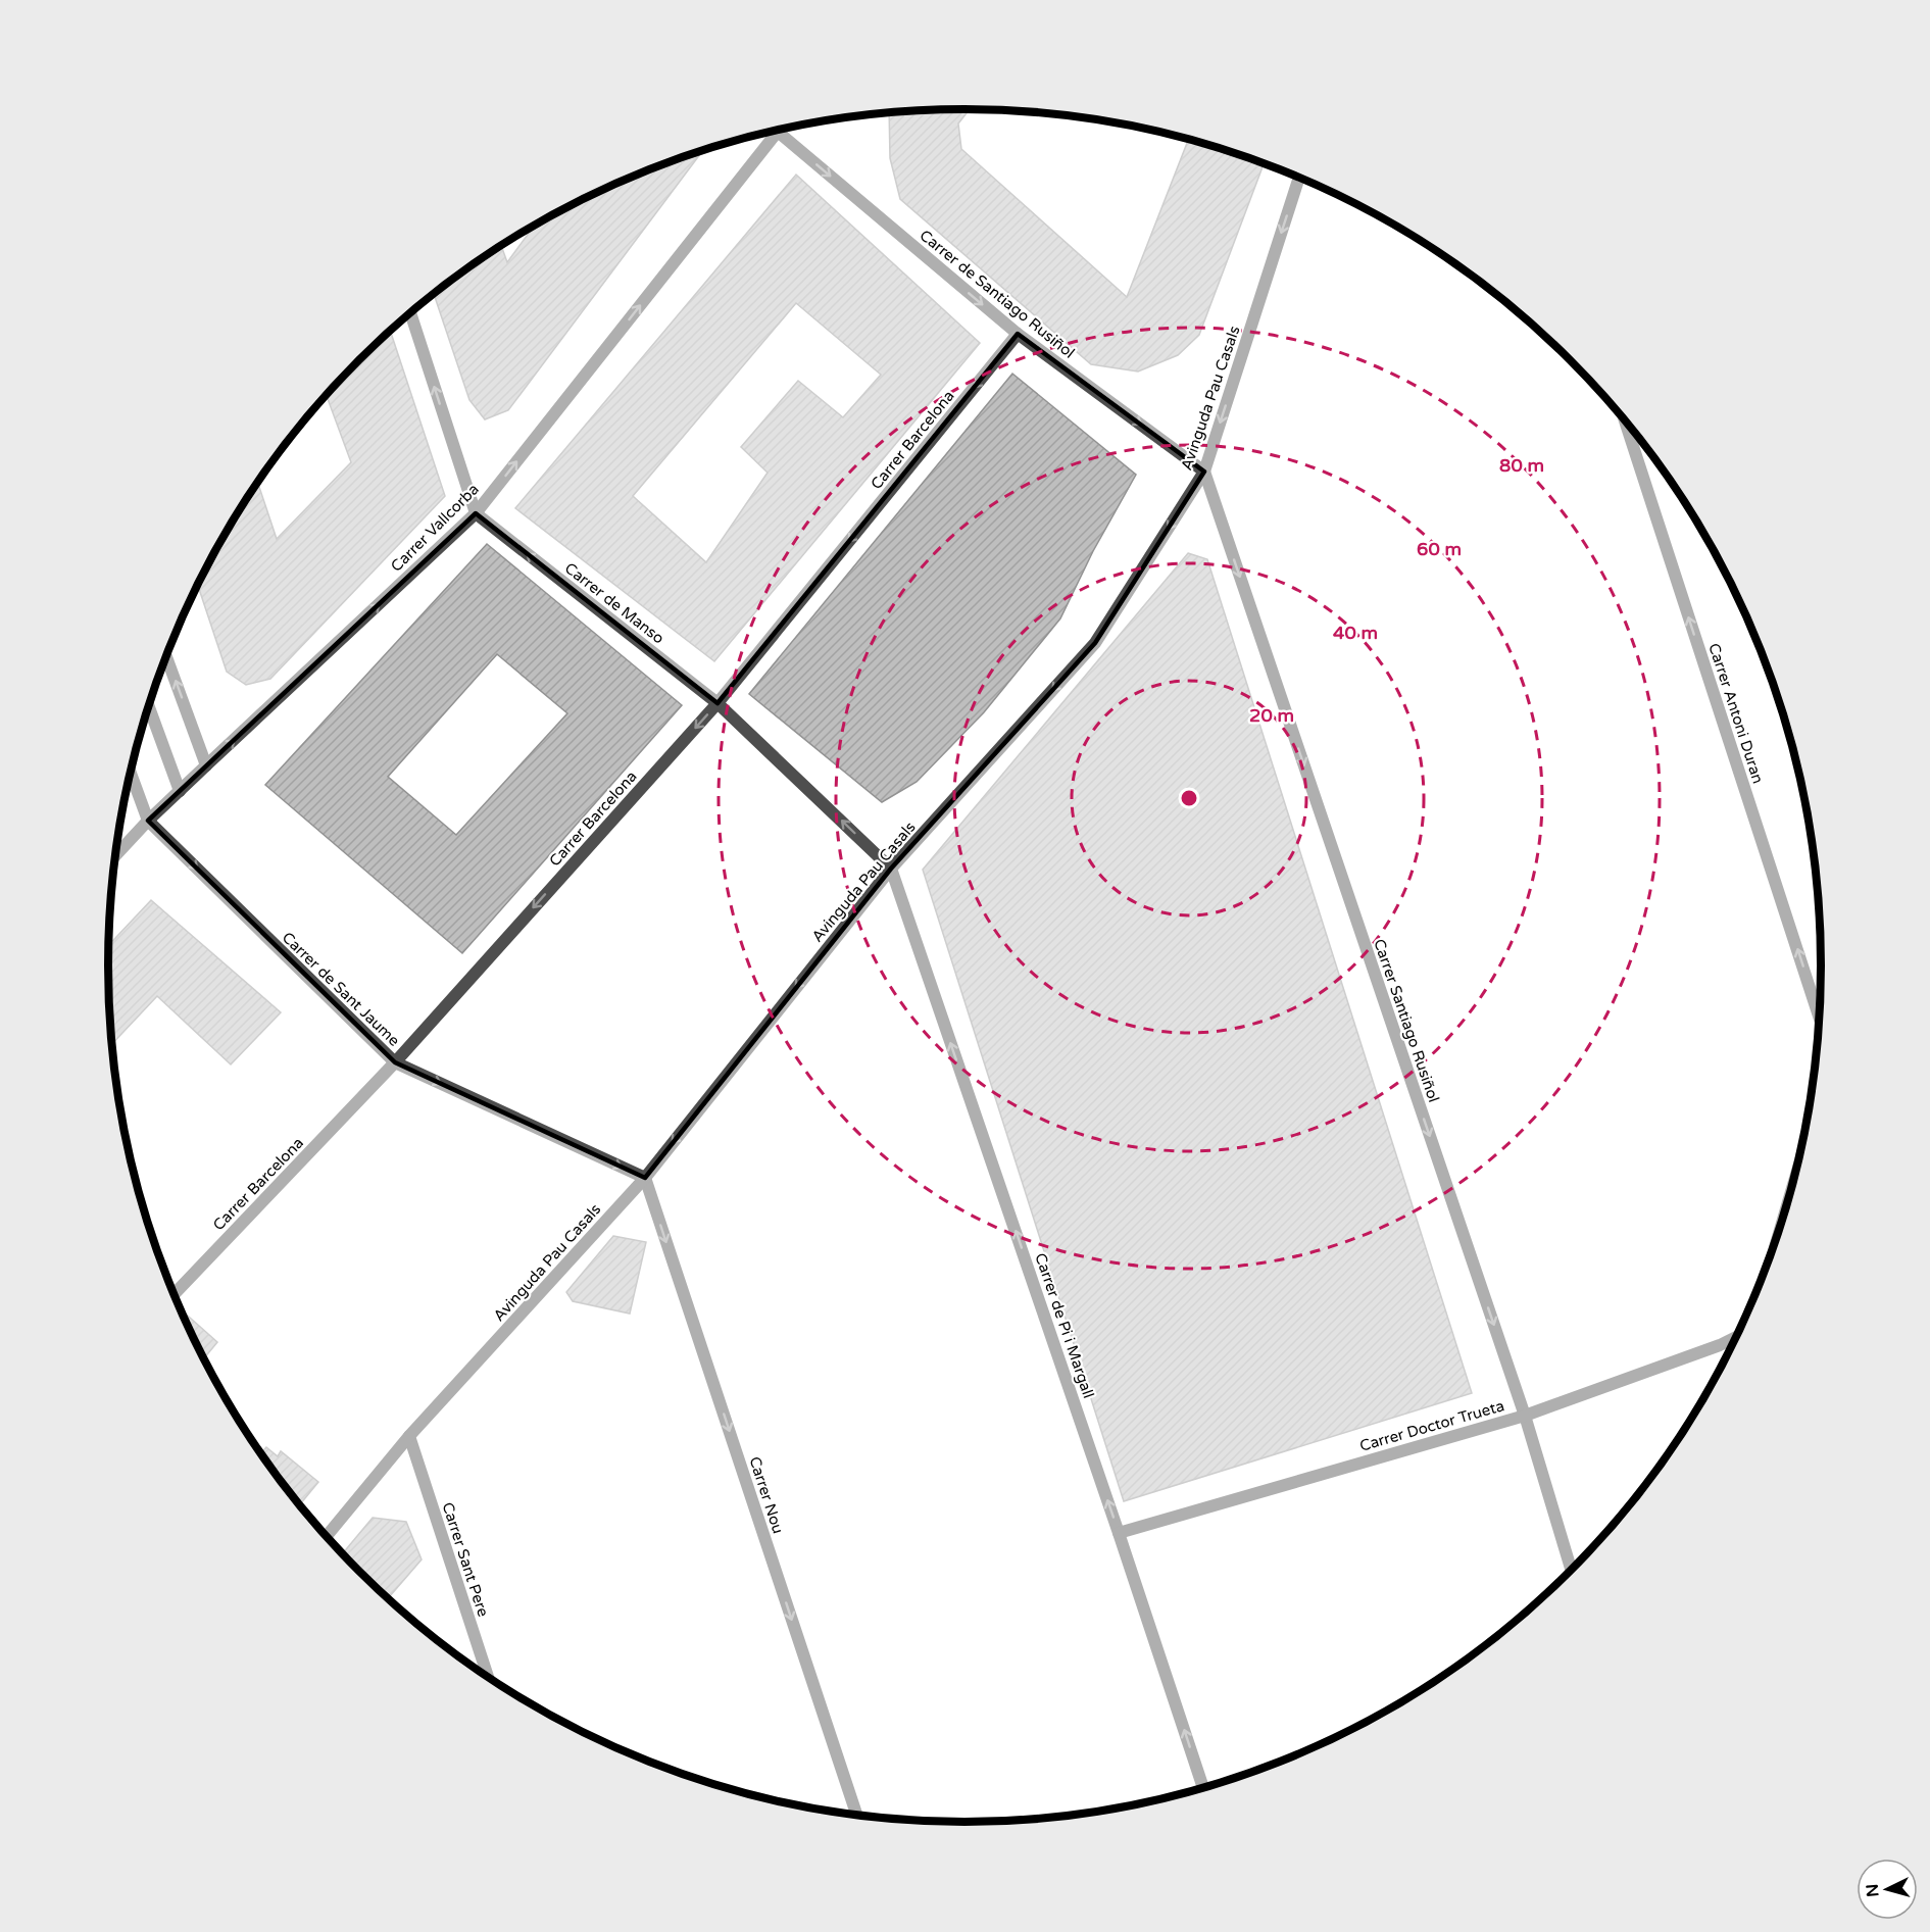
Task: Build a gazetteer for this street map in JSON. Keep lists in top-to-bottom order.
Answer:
{
  "streets": {
    "street": [
      "Carrer de Santiago Rusiñol",
      "Avinguda Pau Casals",
      "Carrer Barcelona",
      "Carrer Vallcorba",
      "Carrer de Manso",
      "Carrer Antoni Duran",
      "Carrer de Sant Jaume",
      "Carrer Santiago Rusiñol",
      "Carrer de Pi i Margall",
      "Carrer Doctor Trueta",
      "Carrer Nou",
      "Carrer Sant Pere"
    ]
  },
  "crossings": [
    ["Carrer de Santiago Rusiñol", "Avinguda Pau Casals"],
    ["Carrer de Santiago Rusiñol", "Carrer Barcelona"],
    ["Carrer de Santiago Rusiñol", "Carrer Vallcorba"],
    ["Carrer de Santiago Rusiñol", "Carrer Santiago Rusiñol"],
    ["Avinguda Pau Casals", "Carrer de Manso"],
    ["Avinguda Pau Casals", "Carrer de Sant Jaume"],
    ["Avinguda Pau Casals", "Carrer Santiago Rusiñol"],
    ["Avinguda Pau Casals", "Carrer de Pi i Margall"],
    ["Avinguda Pau Casals", "Carrer Nou"],
    ["Avinguda Pau Casals", "Carrer Sant Pere"],
    ["Carrer Barcelona", "Carrer de Manso"],
    ["Carrer Barcelona", "Carrer de Sant Jaume"],
    ["Carrer Vallcorba", "Carrer de Manso"],
    ["Carrer Vallcorba", "Carrer de Sant Jaume"],
    ["Carrer de Manso", "Carrer de Pi i Margall"],
    ["Carrer de Sant Jaume", "Carrer Nou"],
    ["Carrer Santiago Rusiñol", "Carrer Doctor Trueta"],
    ["Carrer de Pi i Margall", "Carrer Doctor Trueta"]
  ],
  "one_way": [
    "Carrer de Santiago Rusiñol",
    "Avinguda Pau Casals",
    "Carrer Barcelona",
    "Carrer Vallcorba",
    "Carrer de Manso",
    "Carrer Antoni Duran",
    "Carrer de Sant Jaume",
    "Carrer Santiago Rusiñol",
    "Carrer de Pi i Margall",
    "Carrer Nou"
  ],
  "north": "left",
  "rings": [
    "80 m",
    "60 m",
    "40 m",
    "20 m"
  ]
}
